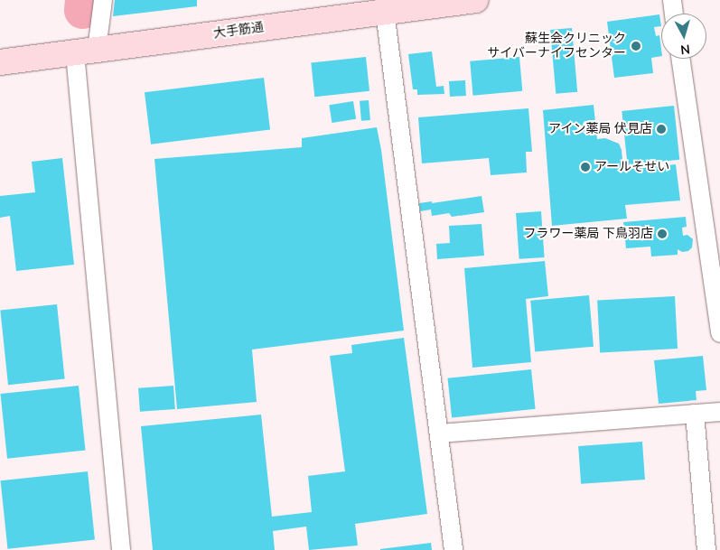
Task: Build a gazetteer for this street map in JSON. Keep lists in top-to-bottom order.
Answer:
{
  "streets": {
    "main road": ["大手筋通"]
  },
  "places": [
    "蘇生会クリニック サイバーナイフセンター",
    "アイン薬局 伏見店",
    "アールそせい",
    "フラワー薬局 下鳥羽店"
  ],
  "north": "bottom"
}
